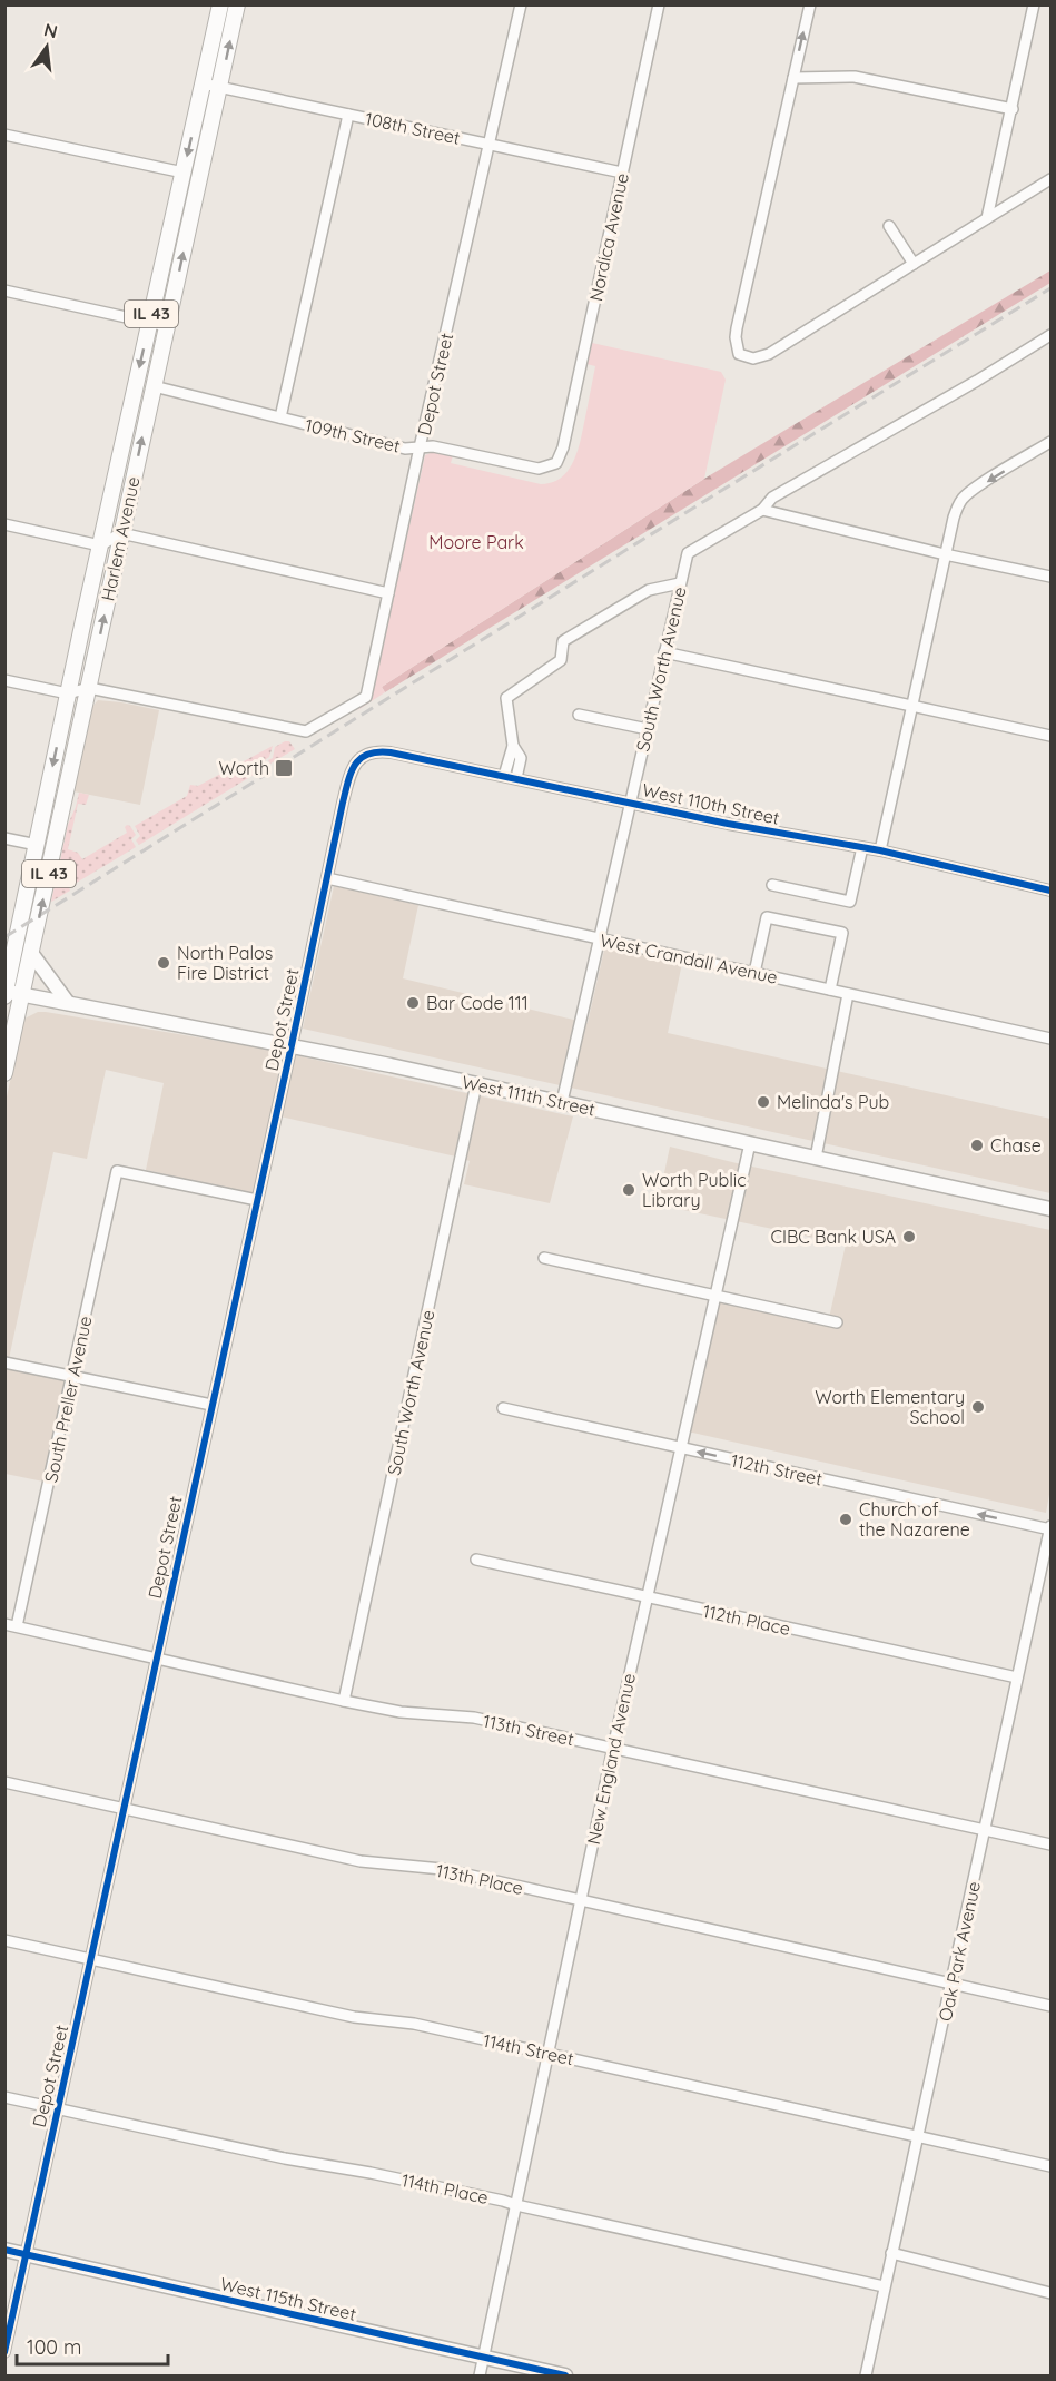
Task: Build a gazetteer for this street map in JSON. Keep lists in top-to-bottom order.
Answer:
{
  "streets": {
    "main road": [
      "IL 43",
      "Harlem Avenue",
      "West 111th Street",
      "West 115th Street"
    ],
    "street": [
      "108th Street",
      "Nordica Avenue",
      "Depot Street",
      "109th Street",
      "South Worth Avenue",
      "West 110th Street",
      "West Crandall Avenue",
      "South Preller Avenue",
      "112th Street",
      "112th Place",
      "113th Street",
      "New England Avenue",
      "113th Place",
      "Oak Park Avenue",
      "114th Street",
      "114th Place"
    ]
  },
  "crossings": [
    ["108th Street", "Nordica Avenue"],
    ["108th Street", "Depot Street"],
    ["108th Street", "Harlem Avenue"],
    ["Nordica Avenue", "109th Street"],
    ["Depot Street", "109th Street"],
    ["Depot Street", "Harlem Avenue"],
    ["Depot Street", "West 110th Street"],
    ["Depot Street", "West Crandall Avenue"],
    ["Depot Street", "West 111th Street"],
    ["Depot Street", "South Preller Avenue"],
    ["Depot Street", "113th Street"],
    ["Depot Street", "113th Place"],
    ["Depot Street", "114th Street"],
    ["Depot Street", "114th Place"],
    ["Depot Street", "West 115th Street"],
    ["109th Street", "Harlem Avenue"],
    ["Harlem Avenue", "West 111th Street"],
    ["South Worth Avenue", "West 110th Street"],
    ["South Worth Avenue", "West Crandall Avenue"],
    ["South Worth Avenue", "West 111th Street"],
    ["South Worth Avenue", "113th Street"],
    ["West 111th Street", "New England Avenue"],
    ["South Preller Avenue", "113th Street"],
    ["112th Street", "New England Avenue"],
    ["112th Street", "Oak Park Avenue"],
    ["112th Place", "New England Avenue"],
    ["112th Place", "Oak Park Avenue"],
    ["113th Street", "New England Avenue"],
    ["113th Street", "Oak Park Avenue"],
    ["New England Avenue", "113th Place"],
    ["New England Avenue", "114th Street"],
    ["New England Avenue", "114th Place"],
    ["New England Avenue", "West 115th Street"],
    ["113th Place", "Oak Park Avenue"],
    ["Oak Park Avenue", "114th Street"],
    ["Oak Park Avenue", "114th Place"]
  ],
  "one_way": ["112th Street"],
  "parks": ["Moore Park"],
  "places": {
    "transit": ["Worth"],
    "other": [
      "North Palos Fire District",
      "Bar Code 111",
      "Melinda's Pub",
      "Chase",
      "Worth Public Library",
      "CIBC Bank USA",
      "Worth Elementary School",
      "Church of the Nazarene"
    ]
  },
  "scale_bar": "100 m",
  "north": "top"
}
